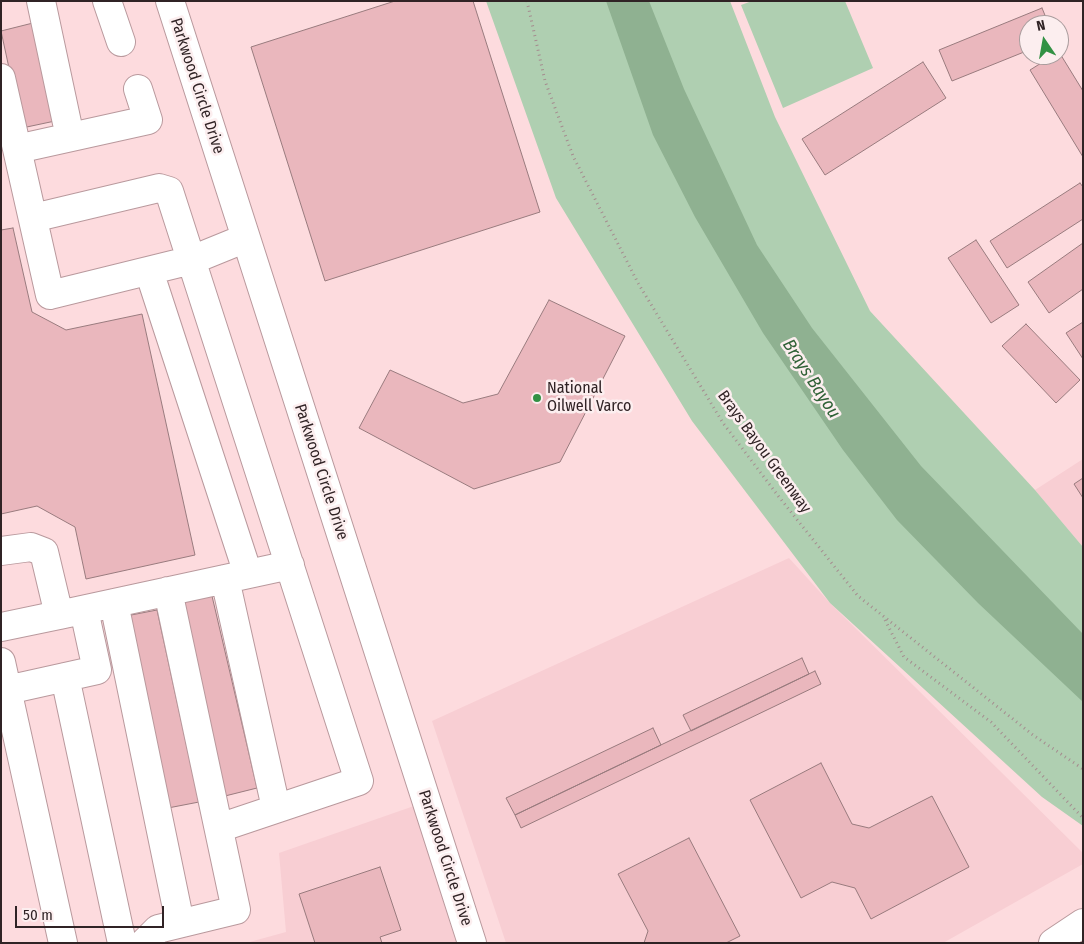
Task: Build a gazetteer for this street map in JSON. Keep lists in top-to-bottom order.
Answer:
{
  "streets": {
    "street": ["Parkwood Circle Drive"],
    "path": ["Brays Bayou Greenway"]
  },
  "water": ["Brays Bayou"],
  "places": ["National Oilwell Varco"],
  "scale_bar": "50 m",
  "north": "top"
}
